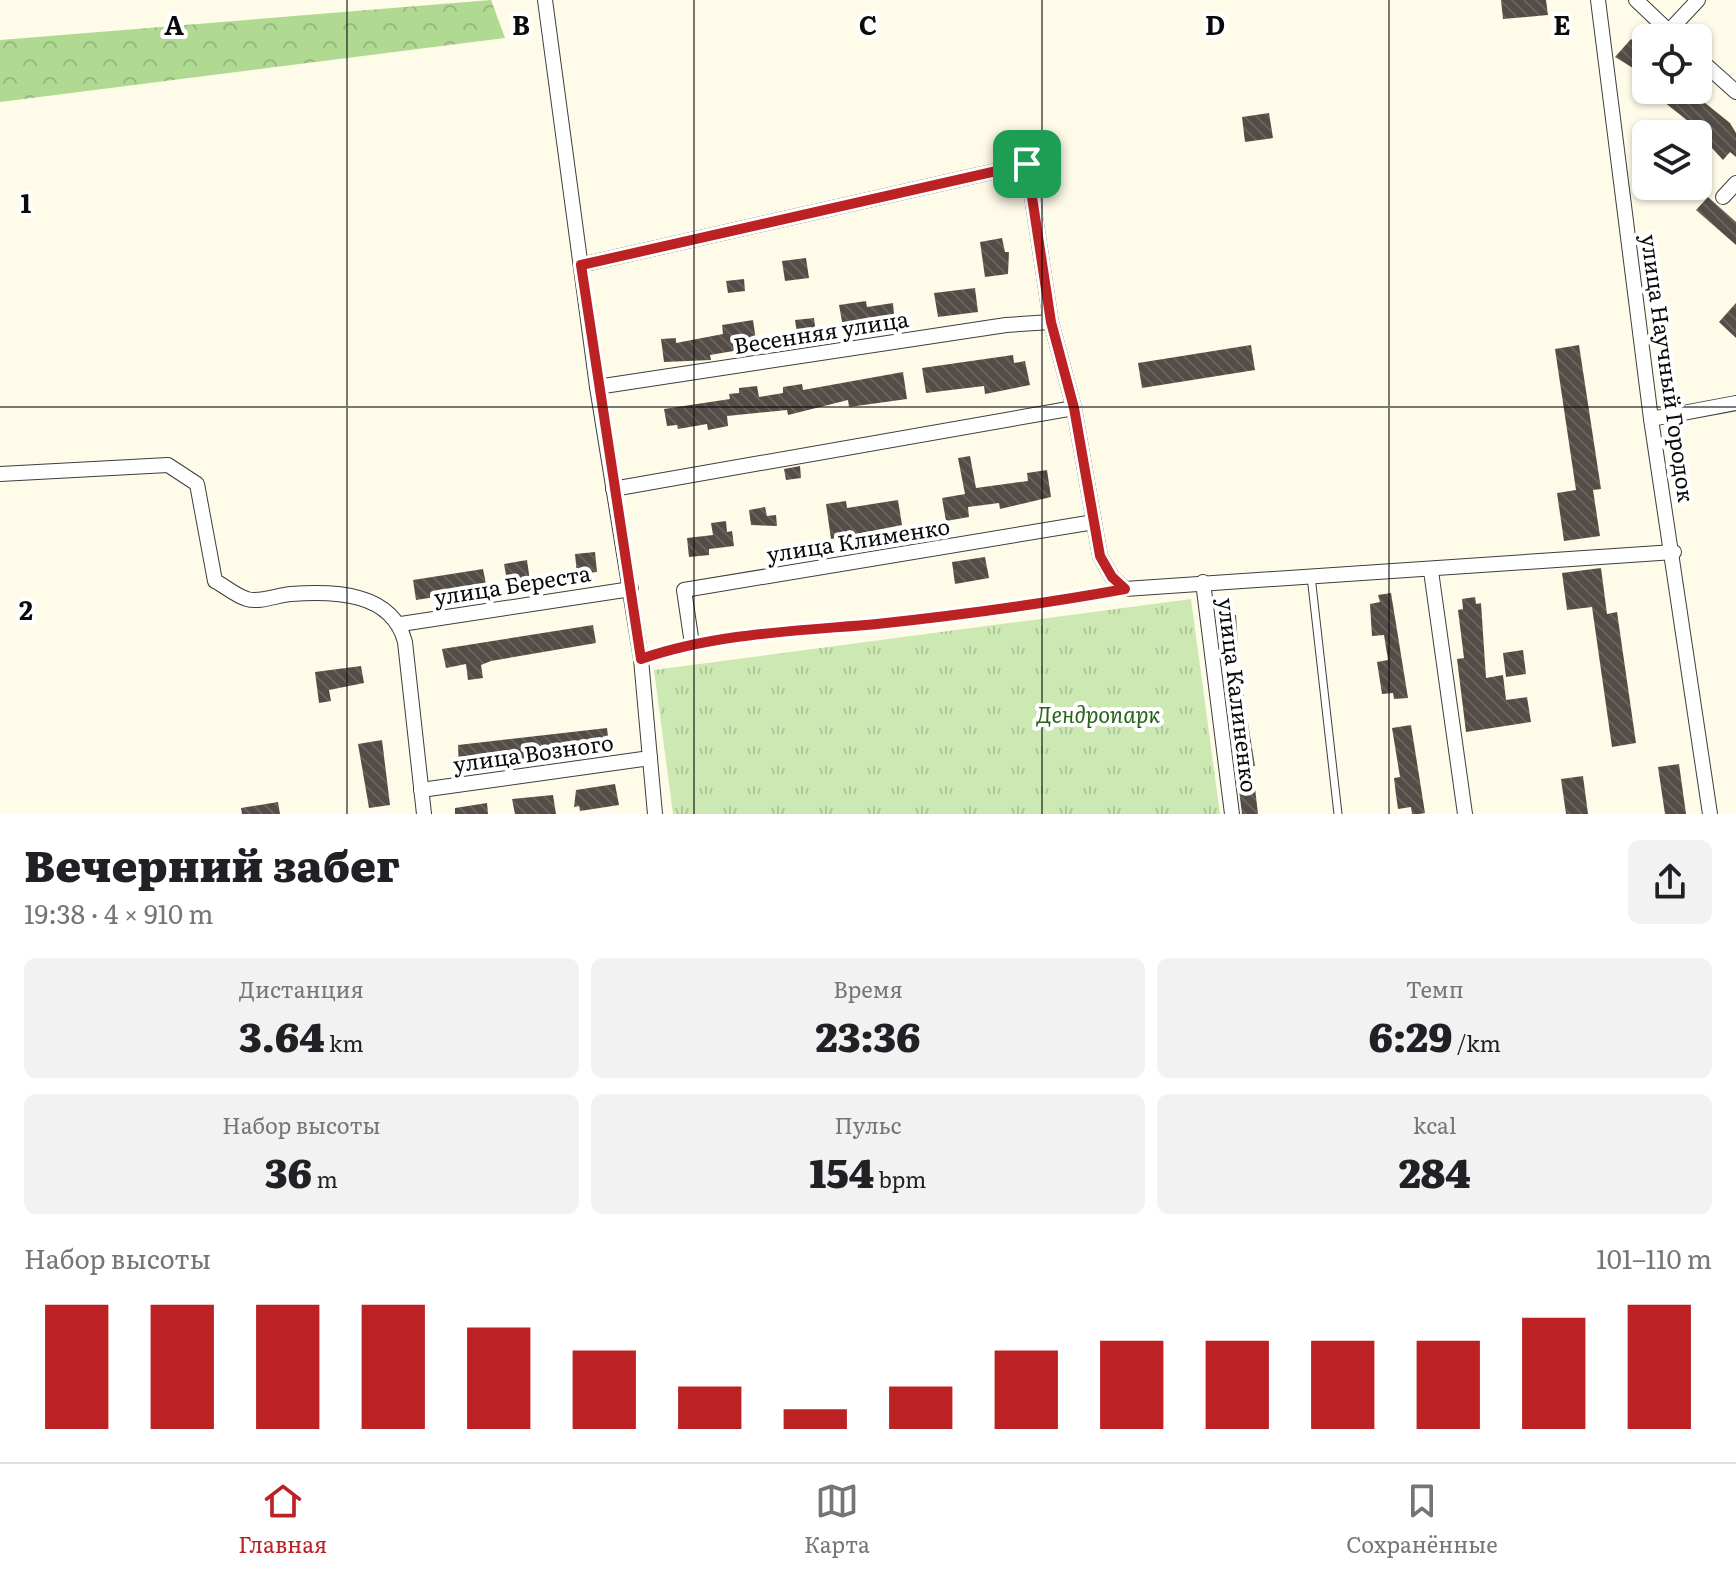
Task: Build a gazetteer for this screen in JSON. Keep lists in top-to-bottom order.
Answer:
{
  "streets": {
    "street": [
      "Весенняя улица",
      "улица Научный Городок",
      "улица Клименко",
      "улица Береста",
      "улица Калиненко",
      "улица Возного"
    ]
  },
  "parks": ["Дендропарк"],
  "page": {
    "heading": ["Вечерний забег", "19:38 · 4 × 910 m"],
    "stats": [
      ["Дистанция", "3.64 km"],
      ["Время", "23:36"],
      ["Темп", "6:29 /km"],
      ["Набор высоты", "36 m"],
      ["Пульс", "154 bpm"],
      ["kcal", "284"]
    ],
    "chart": ["Набор высоты", "101–110 m"],
    "tabs": ["Главная", "Карта", "Сохранённые"]
  },
  "grid": {
    "columns": [
      "A",
      "B",
      "C",
      "D",
      "E"
    ],
    "rows": ["1", "2"]
  }
}
